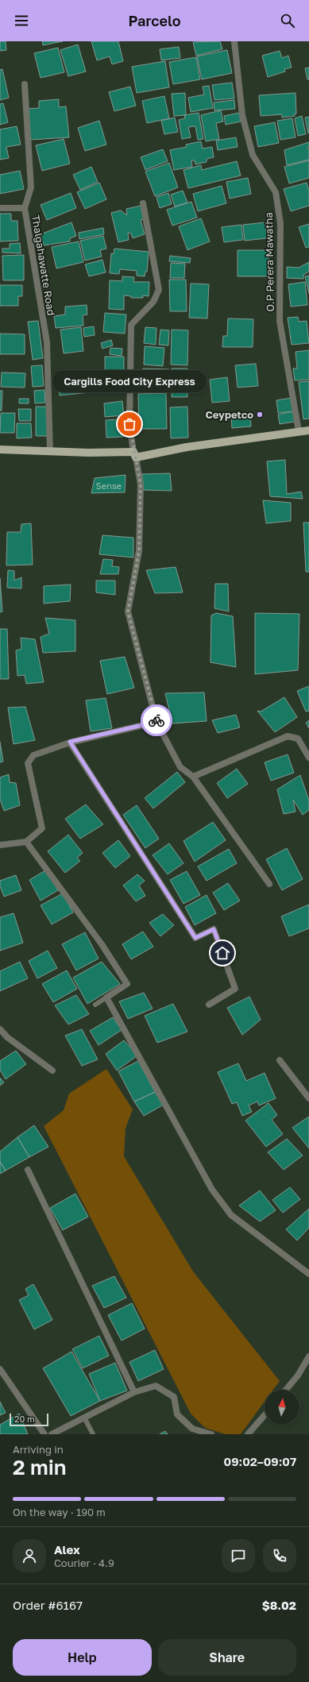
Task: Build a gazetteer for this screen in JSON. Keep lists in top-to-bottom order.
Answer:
{
  "streets": {
    "street": ["O.P Perera Mawatha", "Thalgahawatte Road"]
  },
  "places": ["Ceypetco", "Cargills Food City Express"],
  "house_numbers": ["Sense"],
  "scale_bar": "20 m",
  "north": "top",
  "page": {
    "header": "Parcelo",
    "bubble": "Cargills Food City Express",
    "scale": "20 m",
    "heading": ["2 min", "Arriving in", "09:02–09:07"],
    "panel": [
      "Alex",
      "Courier · 4.9",
      "Order #6167",
      "$8.02"
    ],
    "bar": "On the way · 190 m",
    "buttons": ["Help", "Share"]
  }
}
